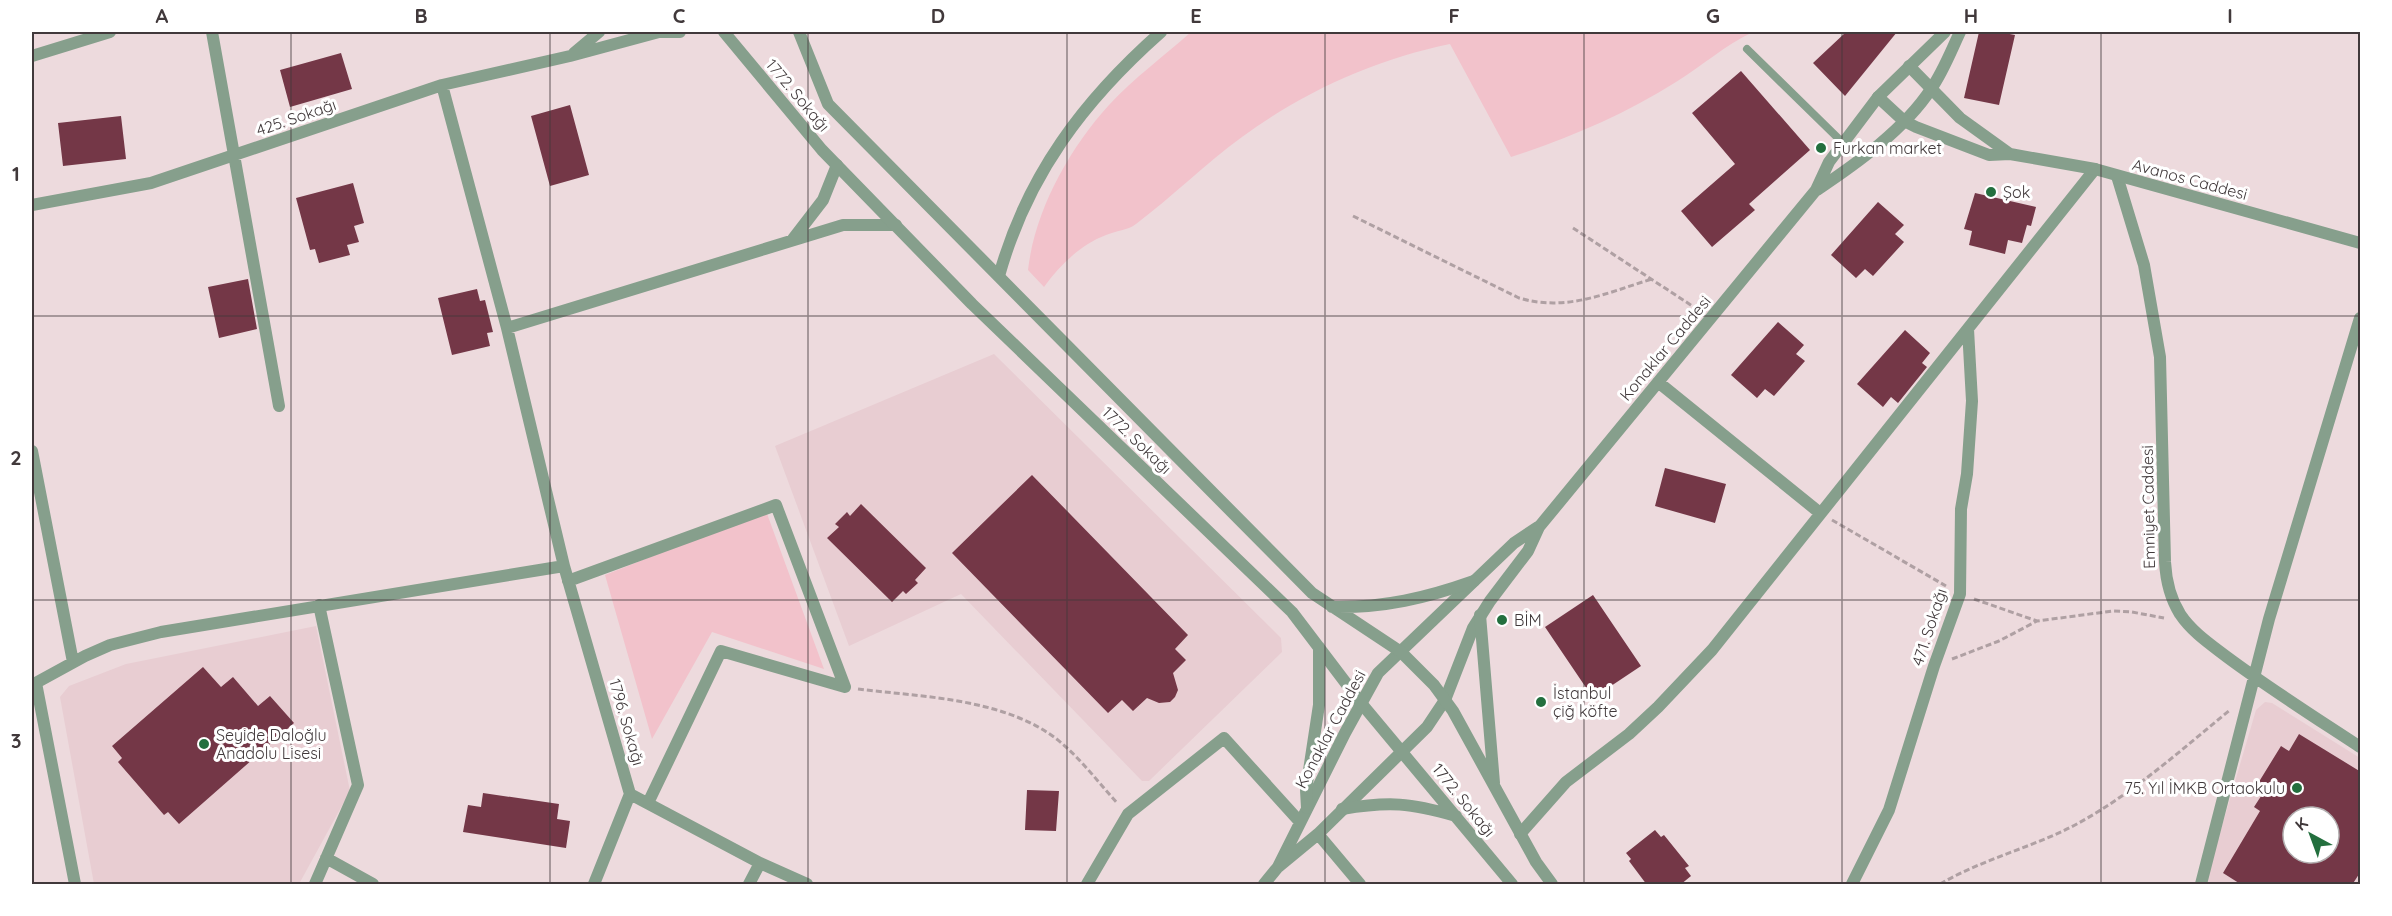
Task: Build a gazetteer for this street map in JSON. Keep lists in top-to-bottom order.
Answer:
{
  "streets": {
    "street": [
      "1772. Sokağı",
      "425. Sokağı",
      "Avanos Caddesi",
      "Konaklar Caddesi",
      "Emniyet Caddesi",
      "471. Sokağı",
      "1796. Sokağı"
    ]
  },
  "crossings": [
    ["1772. Sokağı", "Konaklar Caddesi"],
    ["425. Sokağı", "1796. Sokağı"],
    ["Avanos Caddesi", "Konaklar Caddesi"],
    ["Avanos Caddesi", "Emniyet Caddesi"]
  ],
  "places": [
    "Furkan market",
    "Şok",
    "BİM",
    "İstanbul çiğ köfte",
    "Seyide Daloğlu Anadolu Lisesi",
    "75. Yıl İMKB Ortaokulu"
  ],
  "north": "top left",
  "grid": {
    "columns": [
      "A",
      "B",
      "C",
      "D",
      "E",
      "F",
      "G",
      "H",
      "I"
    ],
    "rows": ["1", "2", "3"]
  }
}
